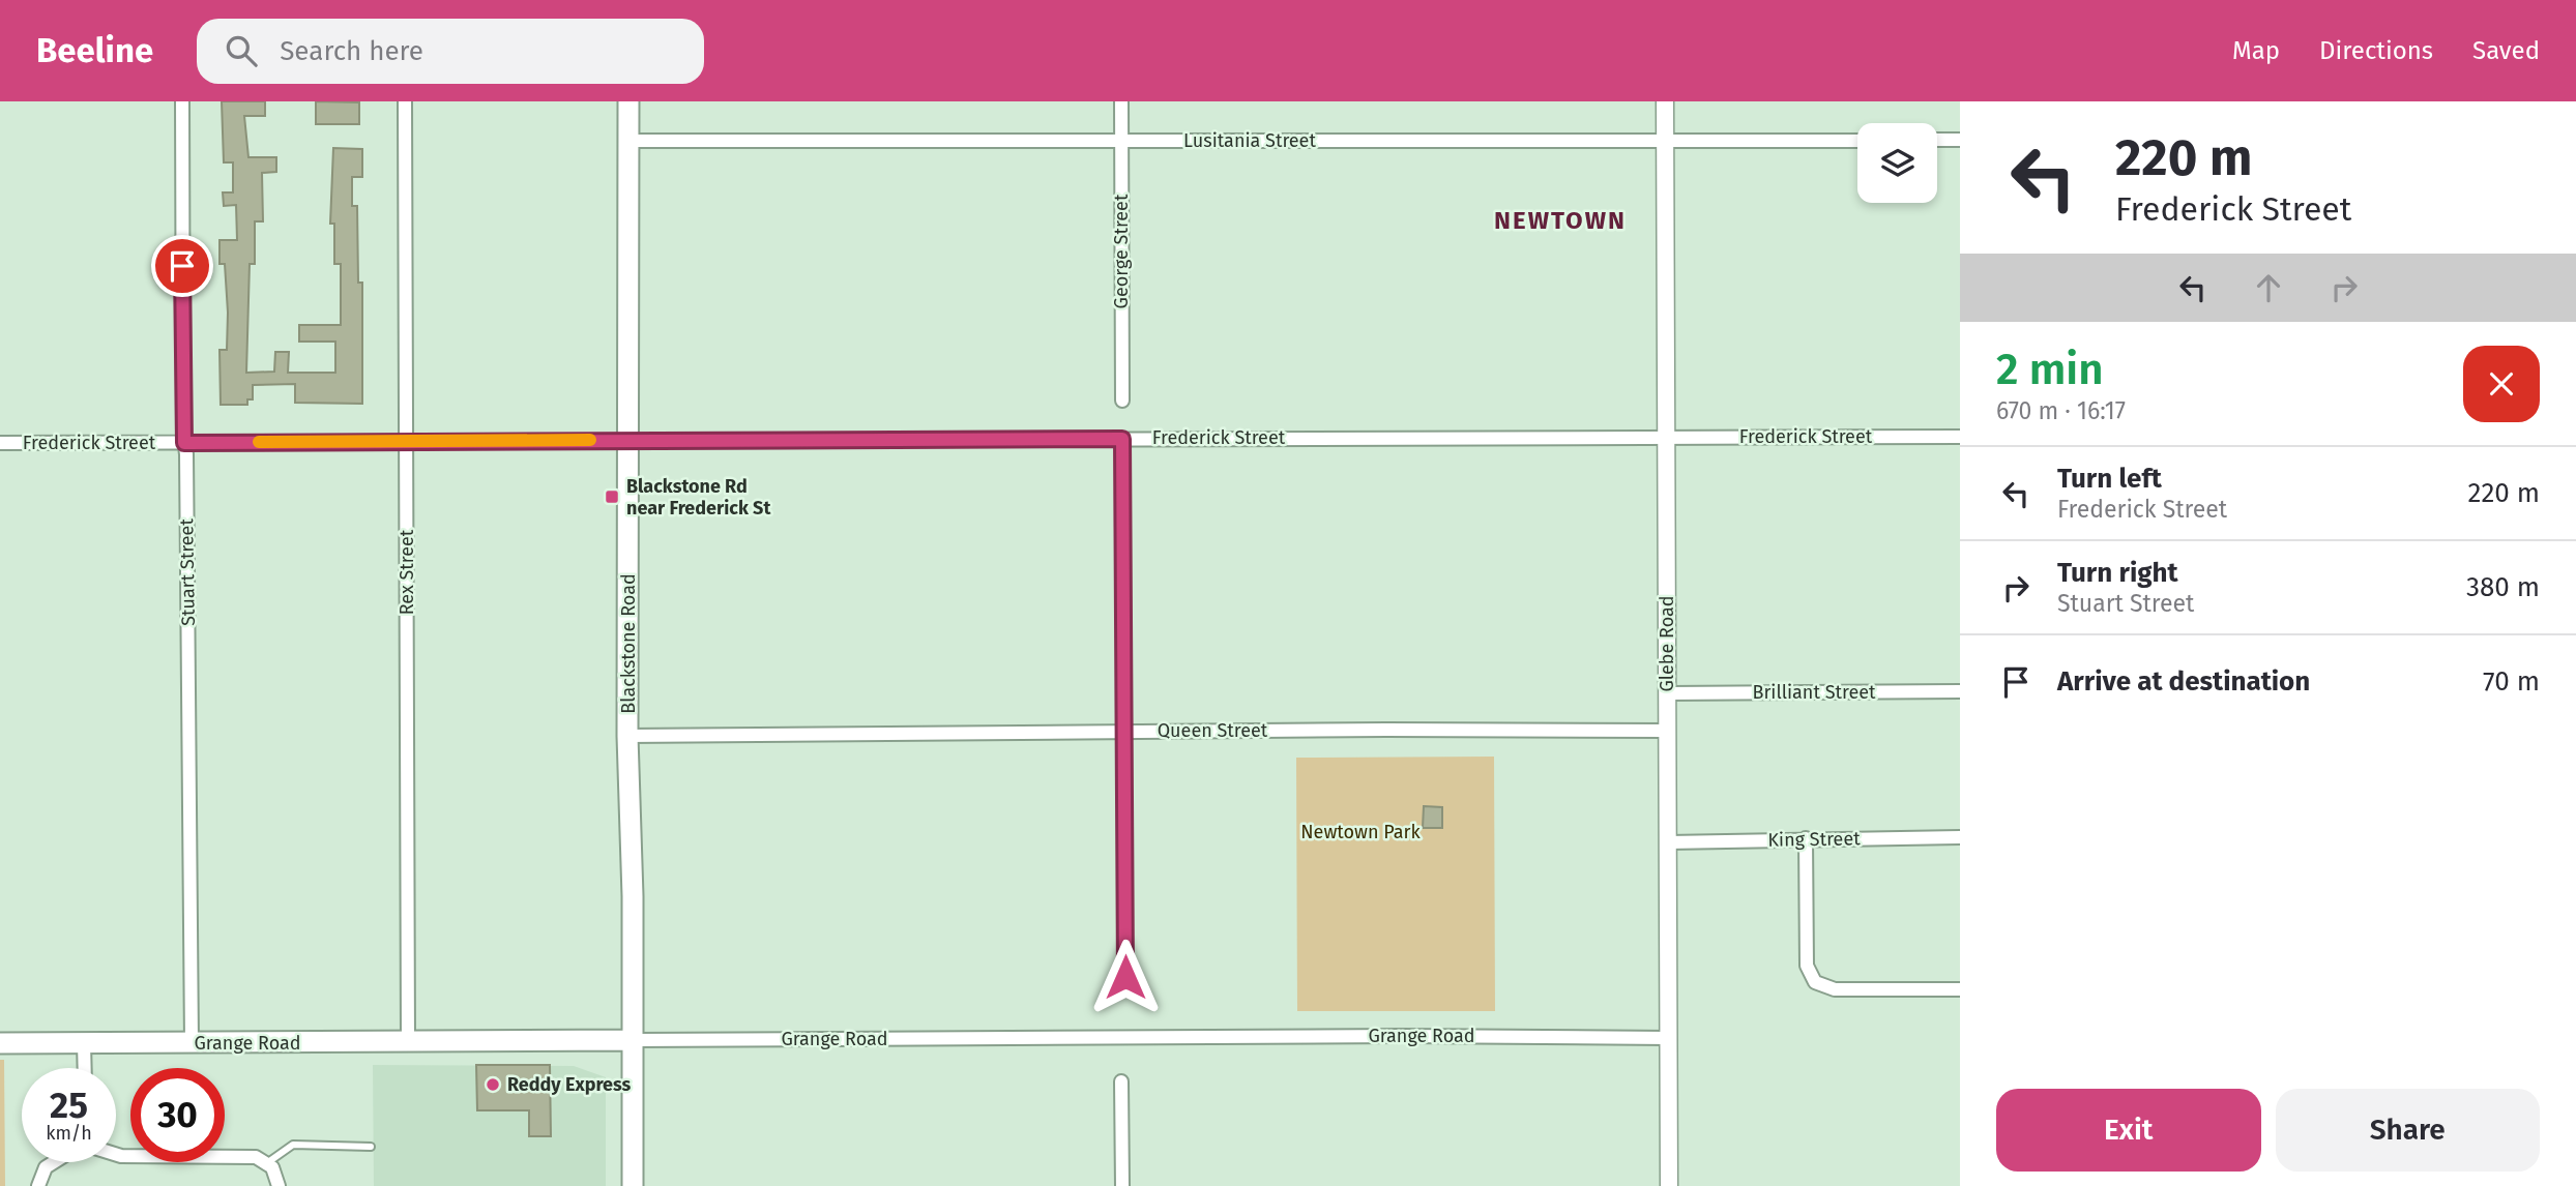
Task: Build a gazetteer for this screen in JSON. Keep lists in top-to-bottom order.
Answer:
{
  "streets": {
    "main road": ["Blackstone Road", "Grange Road"],
    "street": [
      "Lusitania Street",
      "George Street",
      "Frederick Street",
      "Stuart Street",
      "Rex Street",
      "Glebe Road",
      "Brilliant Street",
      "Queen Street",
      "King Street"
    ]
  },
  "crossings": [
    ["Lusitania Street", "George Street"],
    ["Lusitania Street", "Blackstone Road"],
    ["Lusitania Street", "Glebe Road"],
    ["Frederick Street", "Stuart Street"],
    ["Frederick Street", "Rex Street"],
    ["Frederick Street", "Blackstone Road"],
    ["Frederick Street", "Glebe Road"],
    ["Stuart Street", "Grange Road"],
    ["Rex Street", "Grange Road"],
    ["Blackstone Road", "Queen Street"],
    ["Blackstone Road", "Grange Road"],
    ["Glebe Road", "Brilliant Street"],
    ["Glebe Road", "Queen Street"],
    ["Glebe Road", "King Street"],
    ["Glebe Road", "Grange Road"]
  ],
  "districts": ["NEWTOWN"],
  "parks": ["Newtown Park"],
  "places": {
    "transit": ["Blackstone Rd near Frederick St"],
    "other": ["Reddy Express"]
  },
  "page": {
    "header": "Beeline",
    "search": "Search here",
    "nav": ["Map", "Directions", "Saved"],
    "turn": ["220 m", "Frederick Street"],
    "heading": ["2 min", "670 m · 16:17"],
    "list": [
      {
        "name": "Turn left",
        "note": "Frederick Street",
        "value": "220 m"
      },
      {
        "name": "Turn right",
        "note": "Stuart Street",
        "value": "380 m"
      },
      {
        "name": "Arrive at destination",
        "value": "70 m"
      }
    ],
    "speed": "25 km/h",
    "limit": "30",
    "buttons": ["Exit", "Share"]
  }
}
